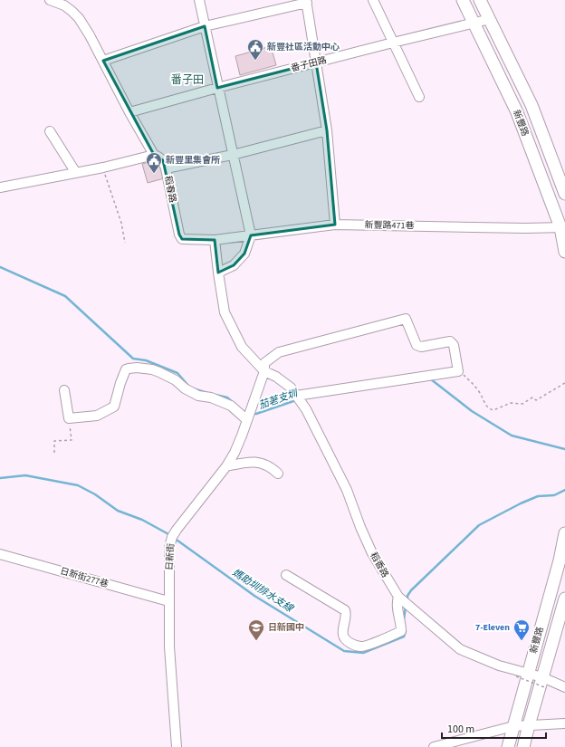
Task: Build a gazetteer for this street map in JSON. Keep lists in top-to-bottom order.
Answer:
{
  "streets": {
    "main road": ["新豐路"],
    "street": [
      "番子田路",
      "稻春路",
      "新豐路471巷",
      "日新街",
      "稻香路",
      "日新街277巷"
    ]
  },
  "crossings": [
    ["番子田路", "新豐路"],
    ["番子田路", "稻春路"],
    ["新豐路", "新豐路471巷"],
    ["新豐路", "稻香路"],
    ["稻春路", "新豐路471巷"],
    ["日新街", "稻香路"],
    ["日新街", "日新街277巷"]
  ],
  "districts": ["番子田"],
  "water": ["茄荖支圳", "媽助圳排水支線"],
  "places": {
    "public building": ["新豐社區活動中心", "新豐里集會所"],
    "school or university": ["日新國中"],
    "supermarket": ["7-Eleven"]
  },
  "scale_bar": "100 m"
}
